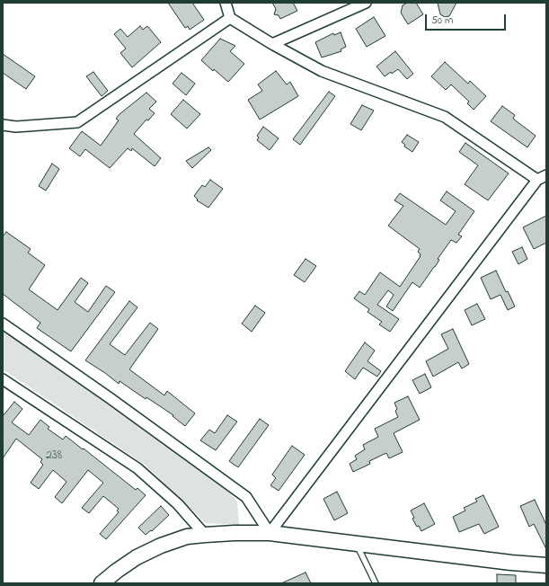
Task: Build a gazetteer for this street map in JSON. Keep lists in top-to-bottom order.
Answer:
{
  "house_numbers": ["238"],
  "scale_bar": "50 m"
}
